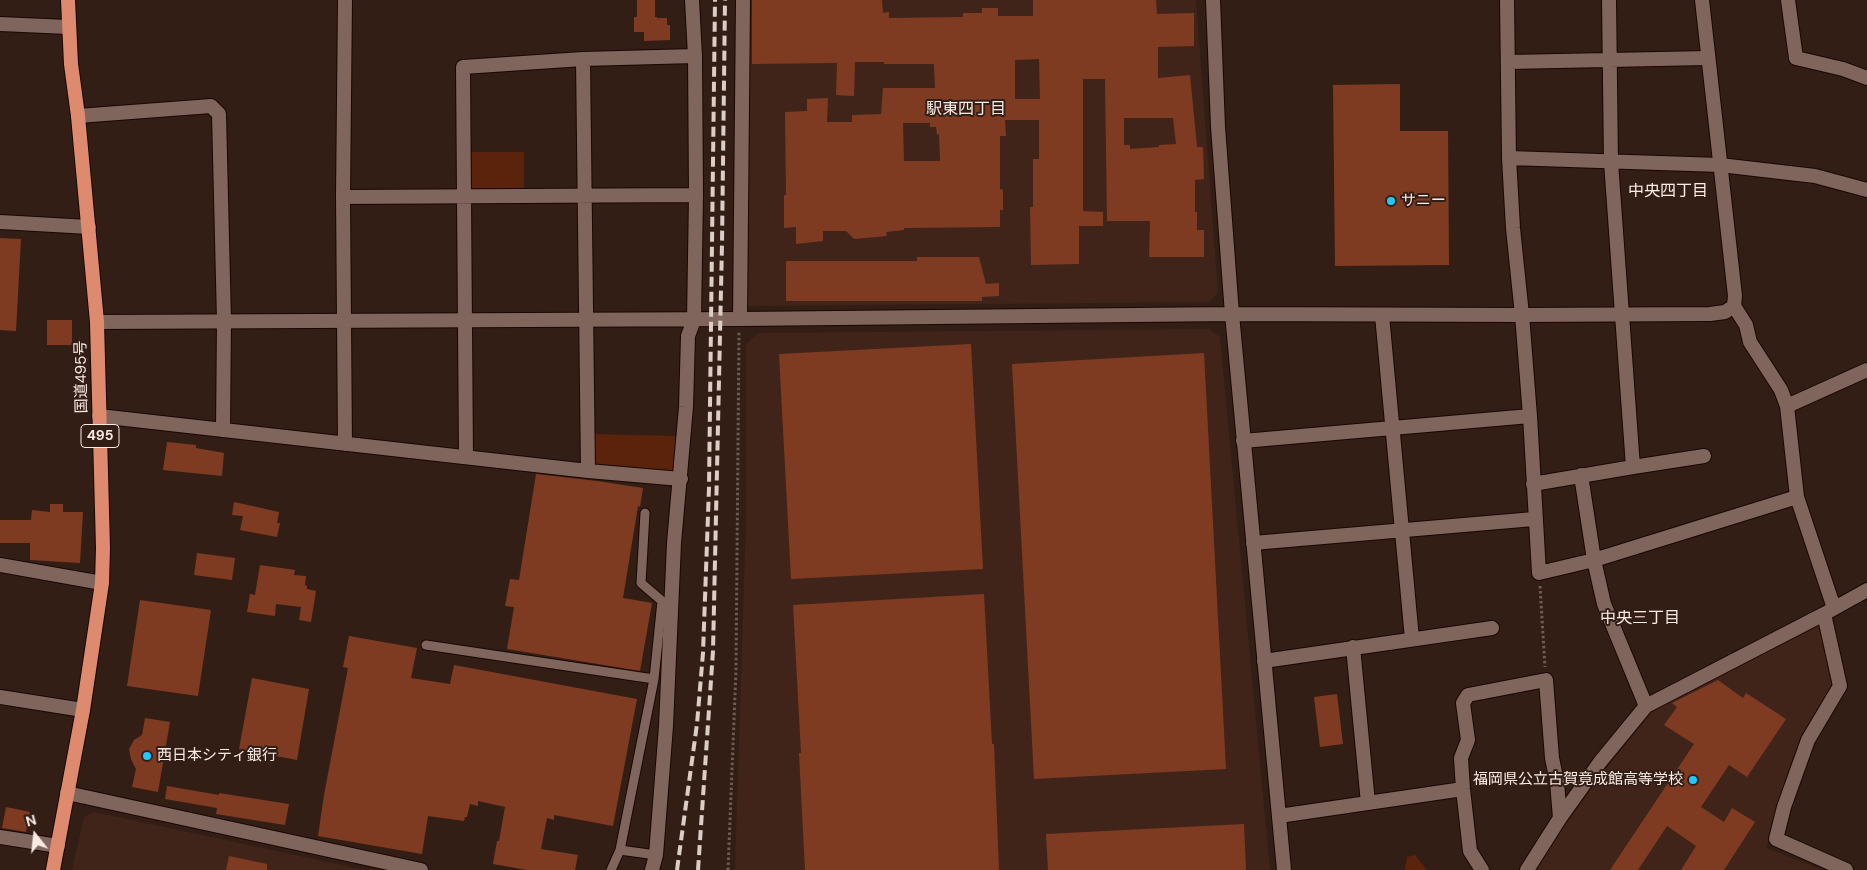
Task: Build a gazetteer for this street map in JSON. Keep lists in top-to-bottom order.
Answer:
{
  "streets": {
    "highway": ["国道495号", "495"]
  },
  "districts": ["駅東四丁目", "中央四丁目", "中央三丁目"],
  "places": ["サニー", "西日本シティ銀行", "福岡県公立古賀竟成館高等学校"],
  "north": "top"
}
